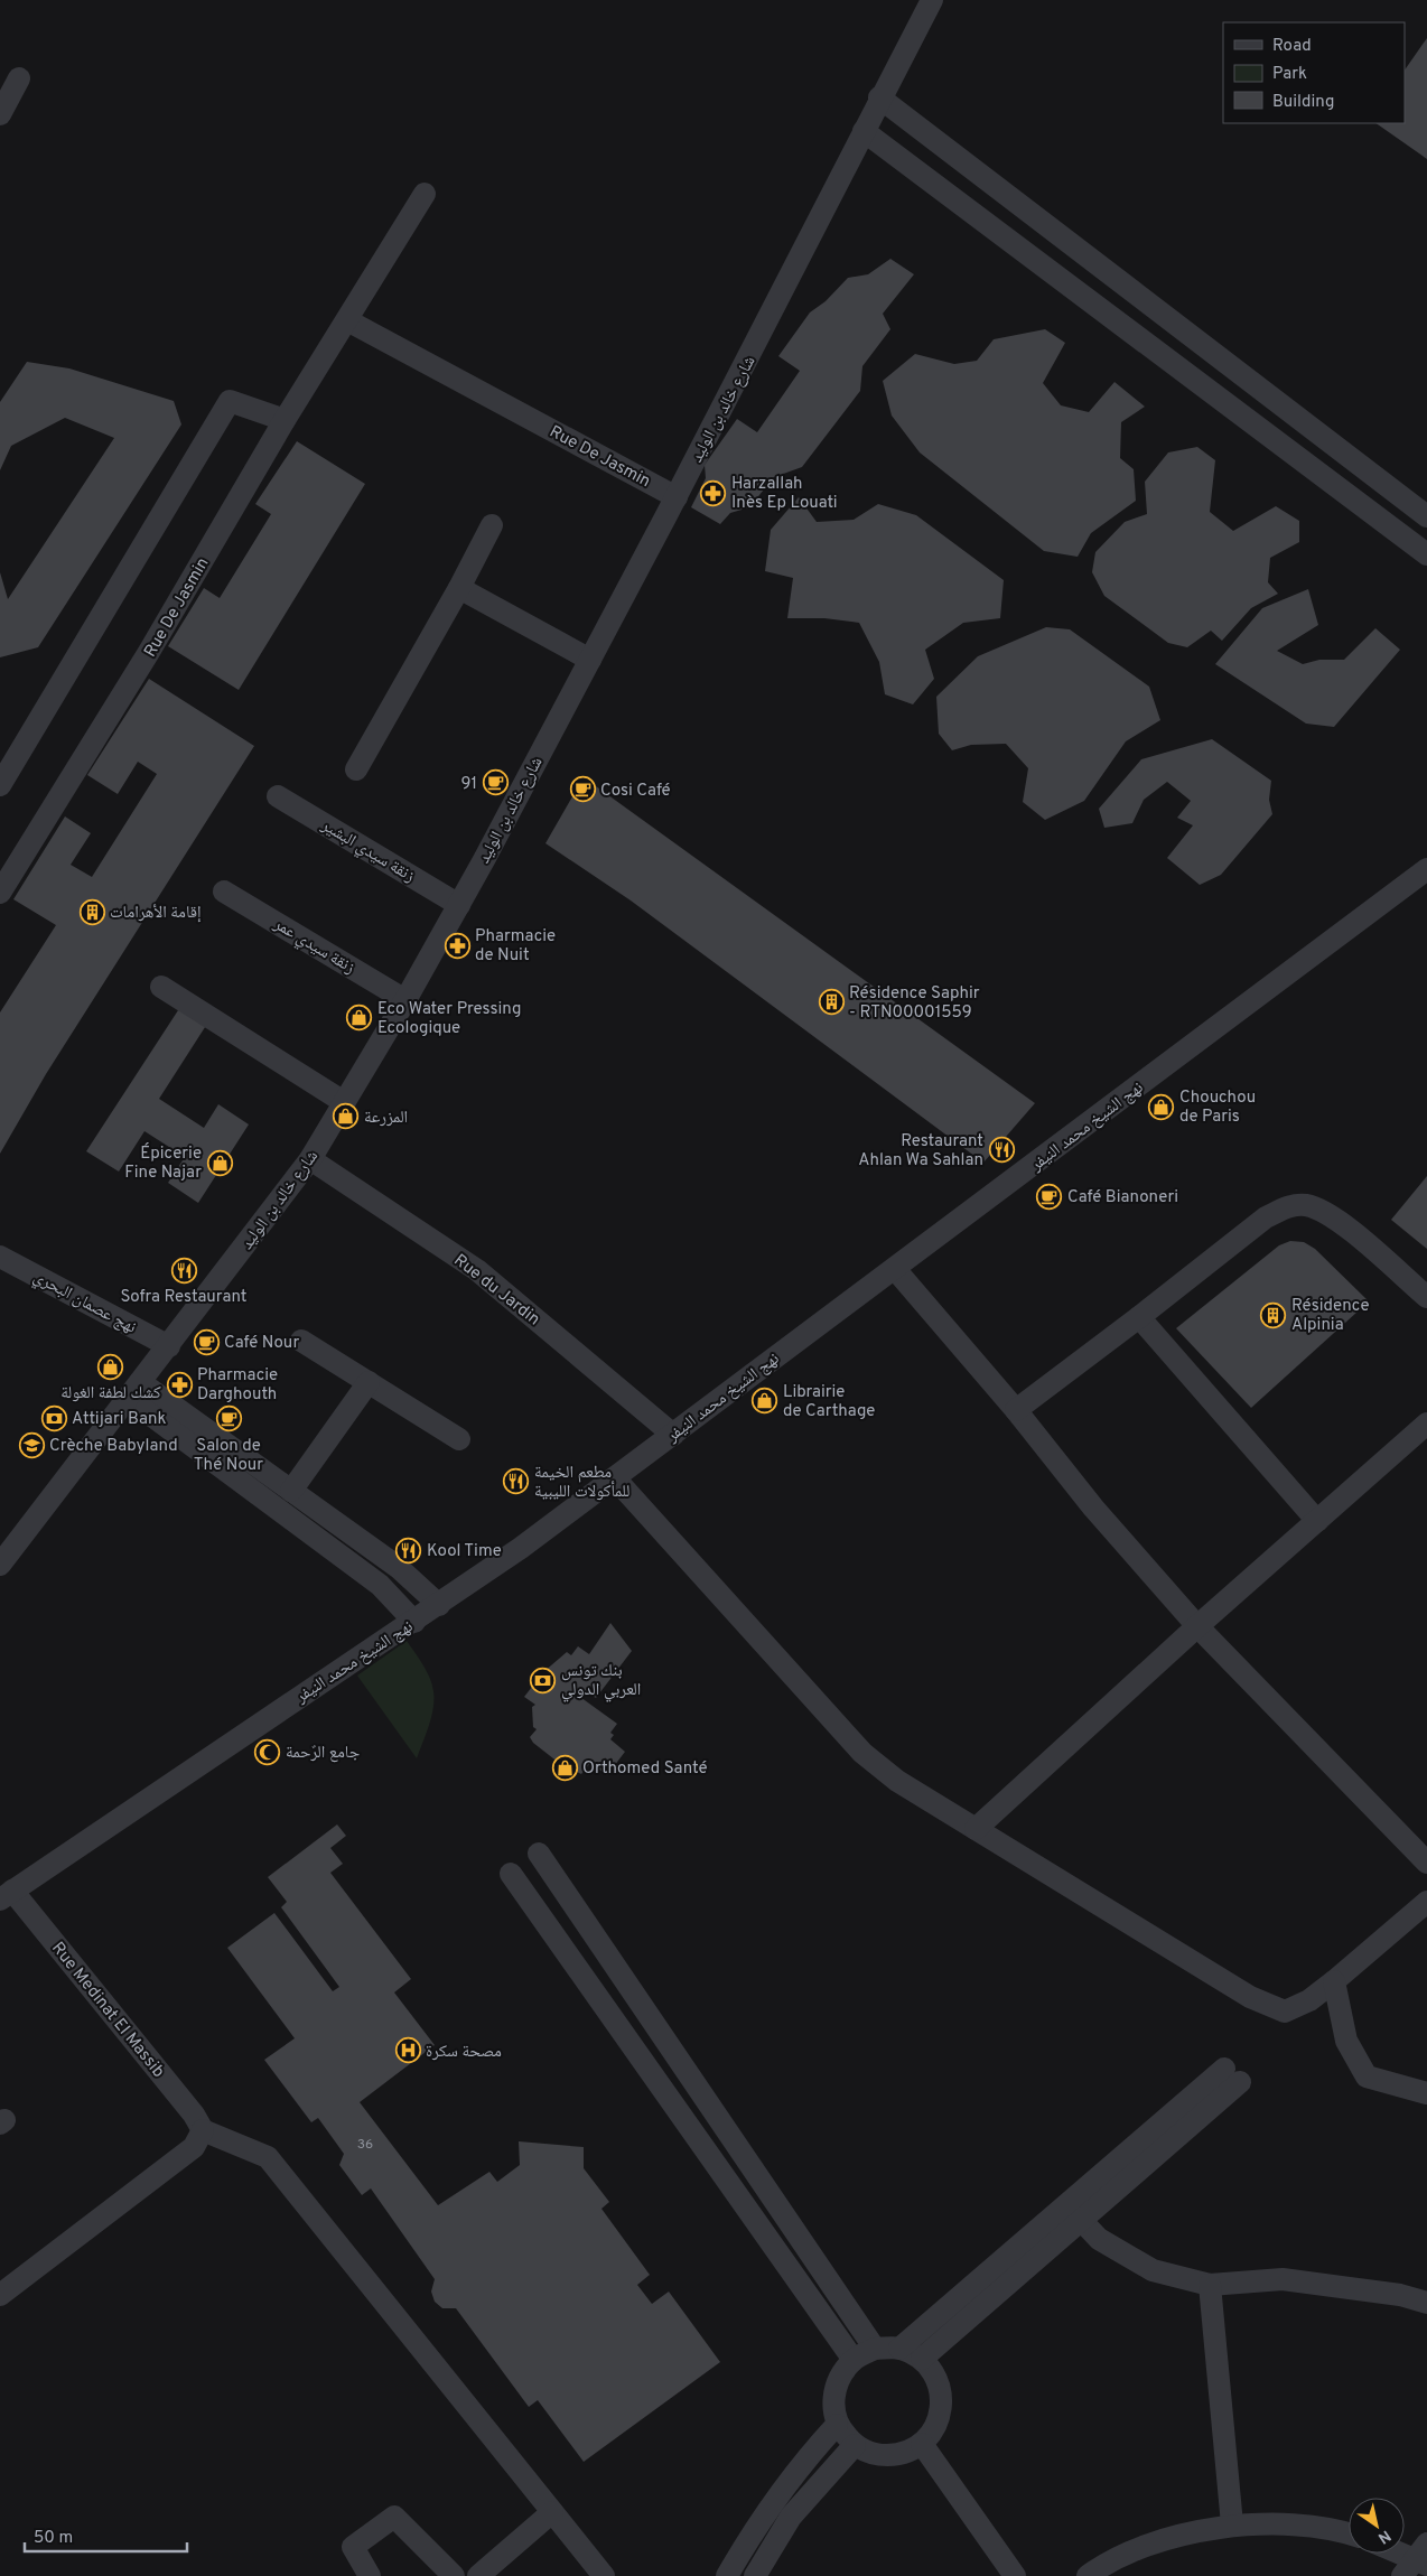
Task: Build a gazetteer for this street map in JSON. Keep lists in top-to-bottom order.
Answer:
{
  "streets": {
    "street": [
      "شارع خالد بن الوليد",
      "Rue De Jasmin",
      "زنقة سيدي البشير",
      "زنقة سيدي عمر",
      "نهج الشيخ محمد النيفر",
      "Rue du Jardin",
      "نهج عصمان البحري",
      "Rue Medinat El Massib"
    ]
  },
  "crossings": [
    ["شارع خالد بن الوليد", "Rue De Jasmin"],
    ["شارع خالد بن الوليد", "زنقة سيدي البشير"],
    ["شارع خالد بن الوليد", "زنقة سيدي عمر"],
    ["شارع خالد بن الوليد", "Rue du Jardin"],
    ["شارع خالد بن الوليد", "نهج عصمان البحري"],
    ["نهج الشيخ محمد النيفر", "Rue du Jardin"],
    ["نهج الشيخ محمد النيفر", "Rue Medinat El Massib"]
  ],
  "places": {
    "pharmacy": ["Harzallah Inès Ep Louati", "Pharmacie de Nuit", "Pharmacie Darghouth"],
    "cafe": [
      "91",
      "Cosi Café",
      "Café Bianoneri",
      "Café Nour",
      "Salon de Thé Nour"
    ],
    "building": ["إقامة الأهرامات", "Résidence Saphir - RTN00001559", "Résidence Alpinia"],
    "shop": [
      "Eco Water Pressing Ecologique",
      "Chouchou de Paris",
      "المزرعة",
      "Épicerie Fine Najar",
      "كشك لطفة الغولة",
      "Librairie de Carthage",
      "Orthomed Santé"
    ],
    "restaurant": [
      "Restaurant Ahlan Wa Sahlan",
      "Sofra Restaurant",
      "مطعم الخيمة للمأكولات الليبية",
      "Kool Time"
    ],
    "bank": ["Attijari Bank", "بنك تونس العربي الدولي"],
    "school or university": ["Crèche Babyland"],
    "mosque": ["جامع الرٌحمة"],
    "hospital": ["مصحة سكرة"]
  },
  "house_numbers": ["36"],
  "legend": ["Road", "Park", "Building"],
  "scale_bar": "50 m",
  "north": "bottom right"
}
